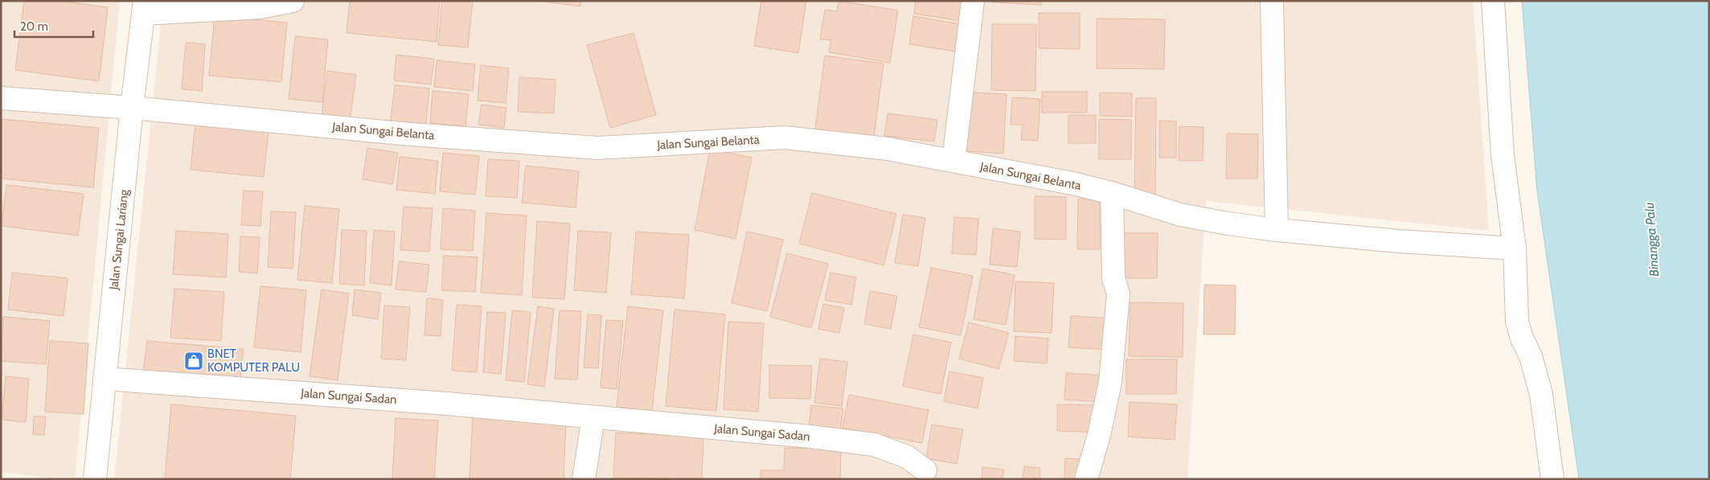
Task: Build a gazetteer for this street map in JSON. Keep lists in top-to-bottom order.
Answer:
{
  "streets": {
    "street": ["Jalan Sungai Belanta", "Jalan Sungai Lariang", "Jalan Sungai Sadan"]
  },
  "crossings": [
    ["Jalan Sungai Belanta", "Jalan Sungai Lariang"],
    ["Jalan Sungai Lariang", "Jalan Sungai Sadan"]
  ],
  "water": ["Binangga Palu"],
  "places": {
    "shop": ["BNET KOMPUTER PALU"]
  },
  "scale_bar": "20 m"
}
